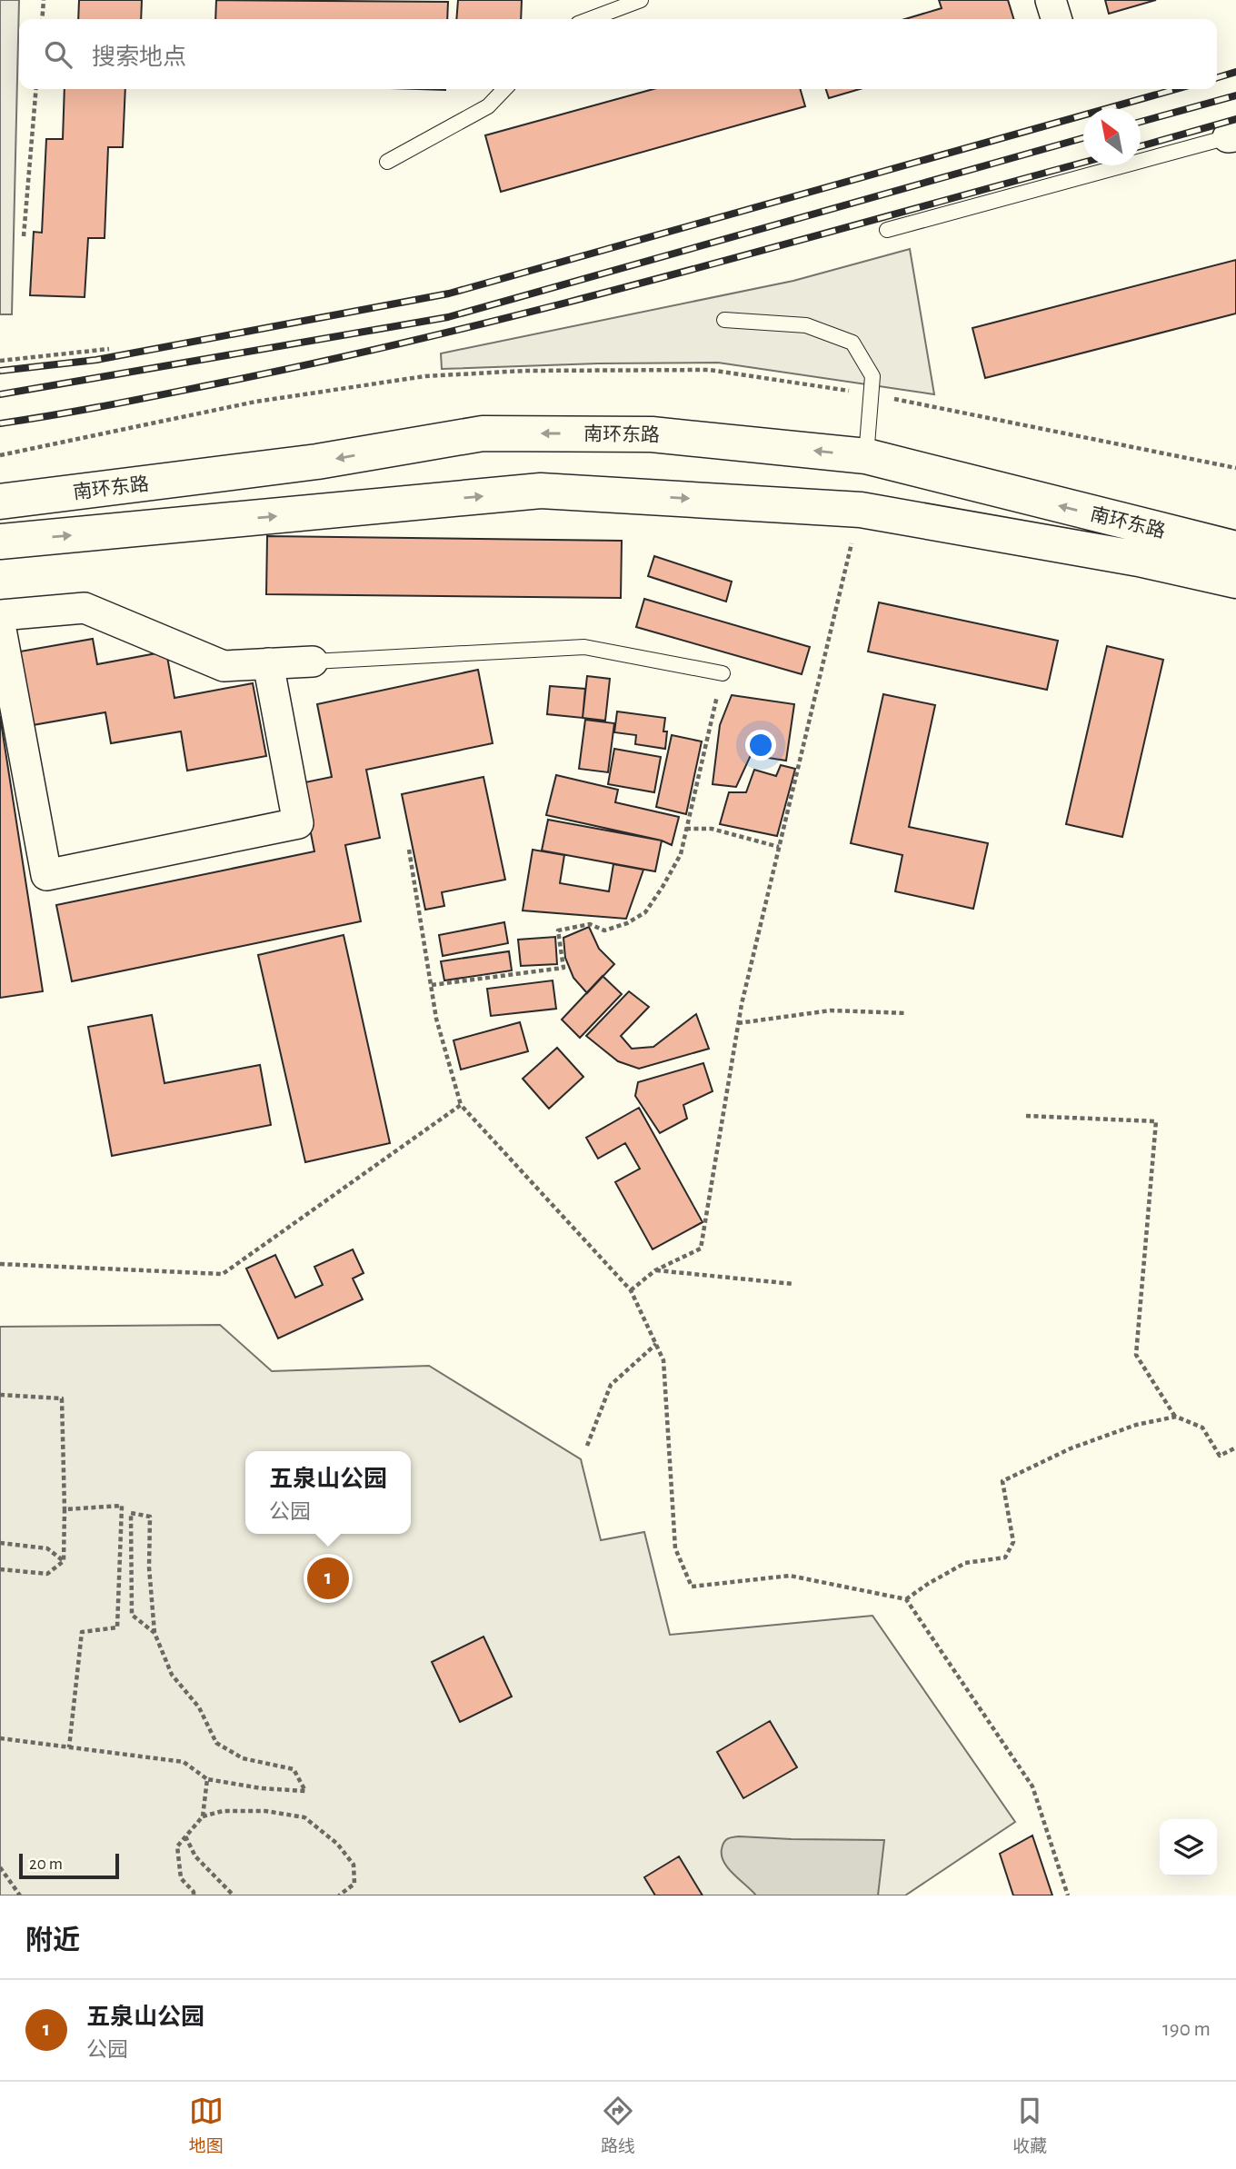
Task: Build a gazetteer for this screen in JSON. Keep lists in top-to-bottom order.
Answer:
{
  "streets": {
    "highway": ["南环东路"]
  },
  "scale_bar": "20 m",
  "north": "top left",
  "page": {
    "search": "搜索地点",
    "popup": ["五泉山公园", "公园"],
    "pins": "1",
    "scale": "20 m",
    "heading": "附近",
    "list": [
      {
        "mark": "1",
        "name": "五泉山公园",
        "note": "公园",
        "value": "190 m"
      }
    ],
    "nav": ["地图", "路线", "收藏"]
  }
}
